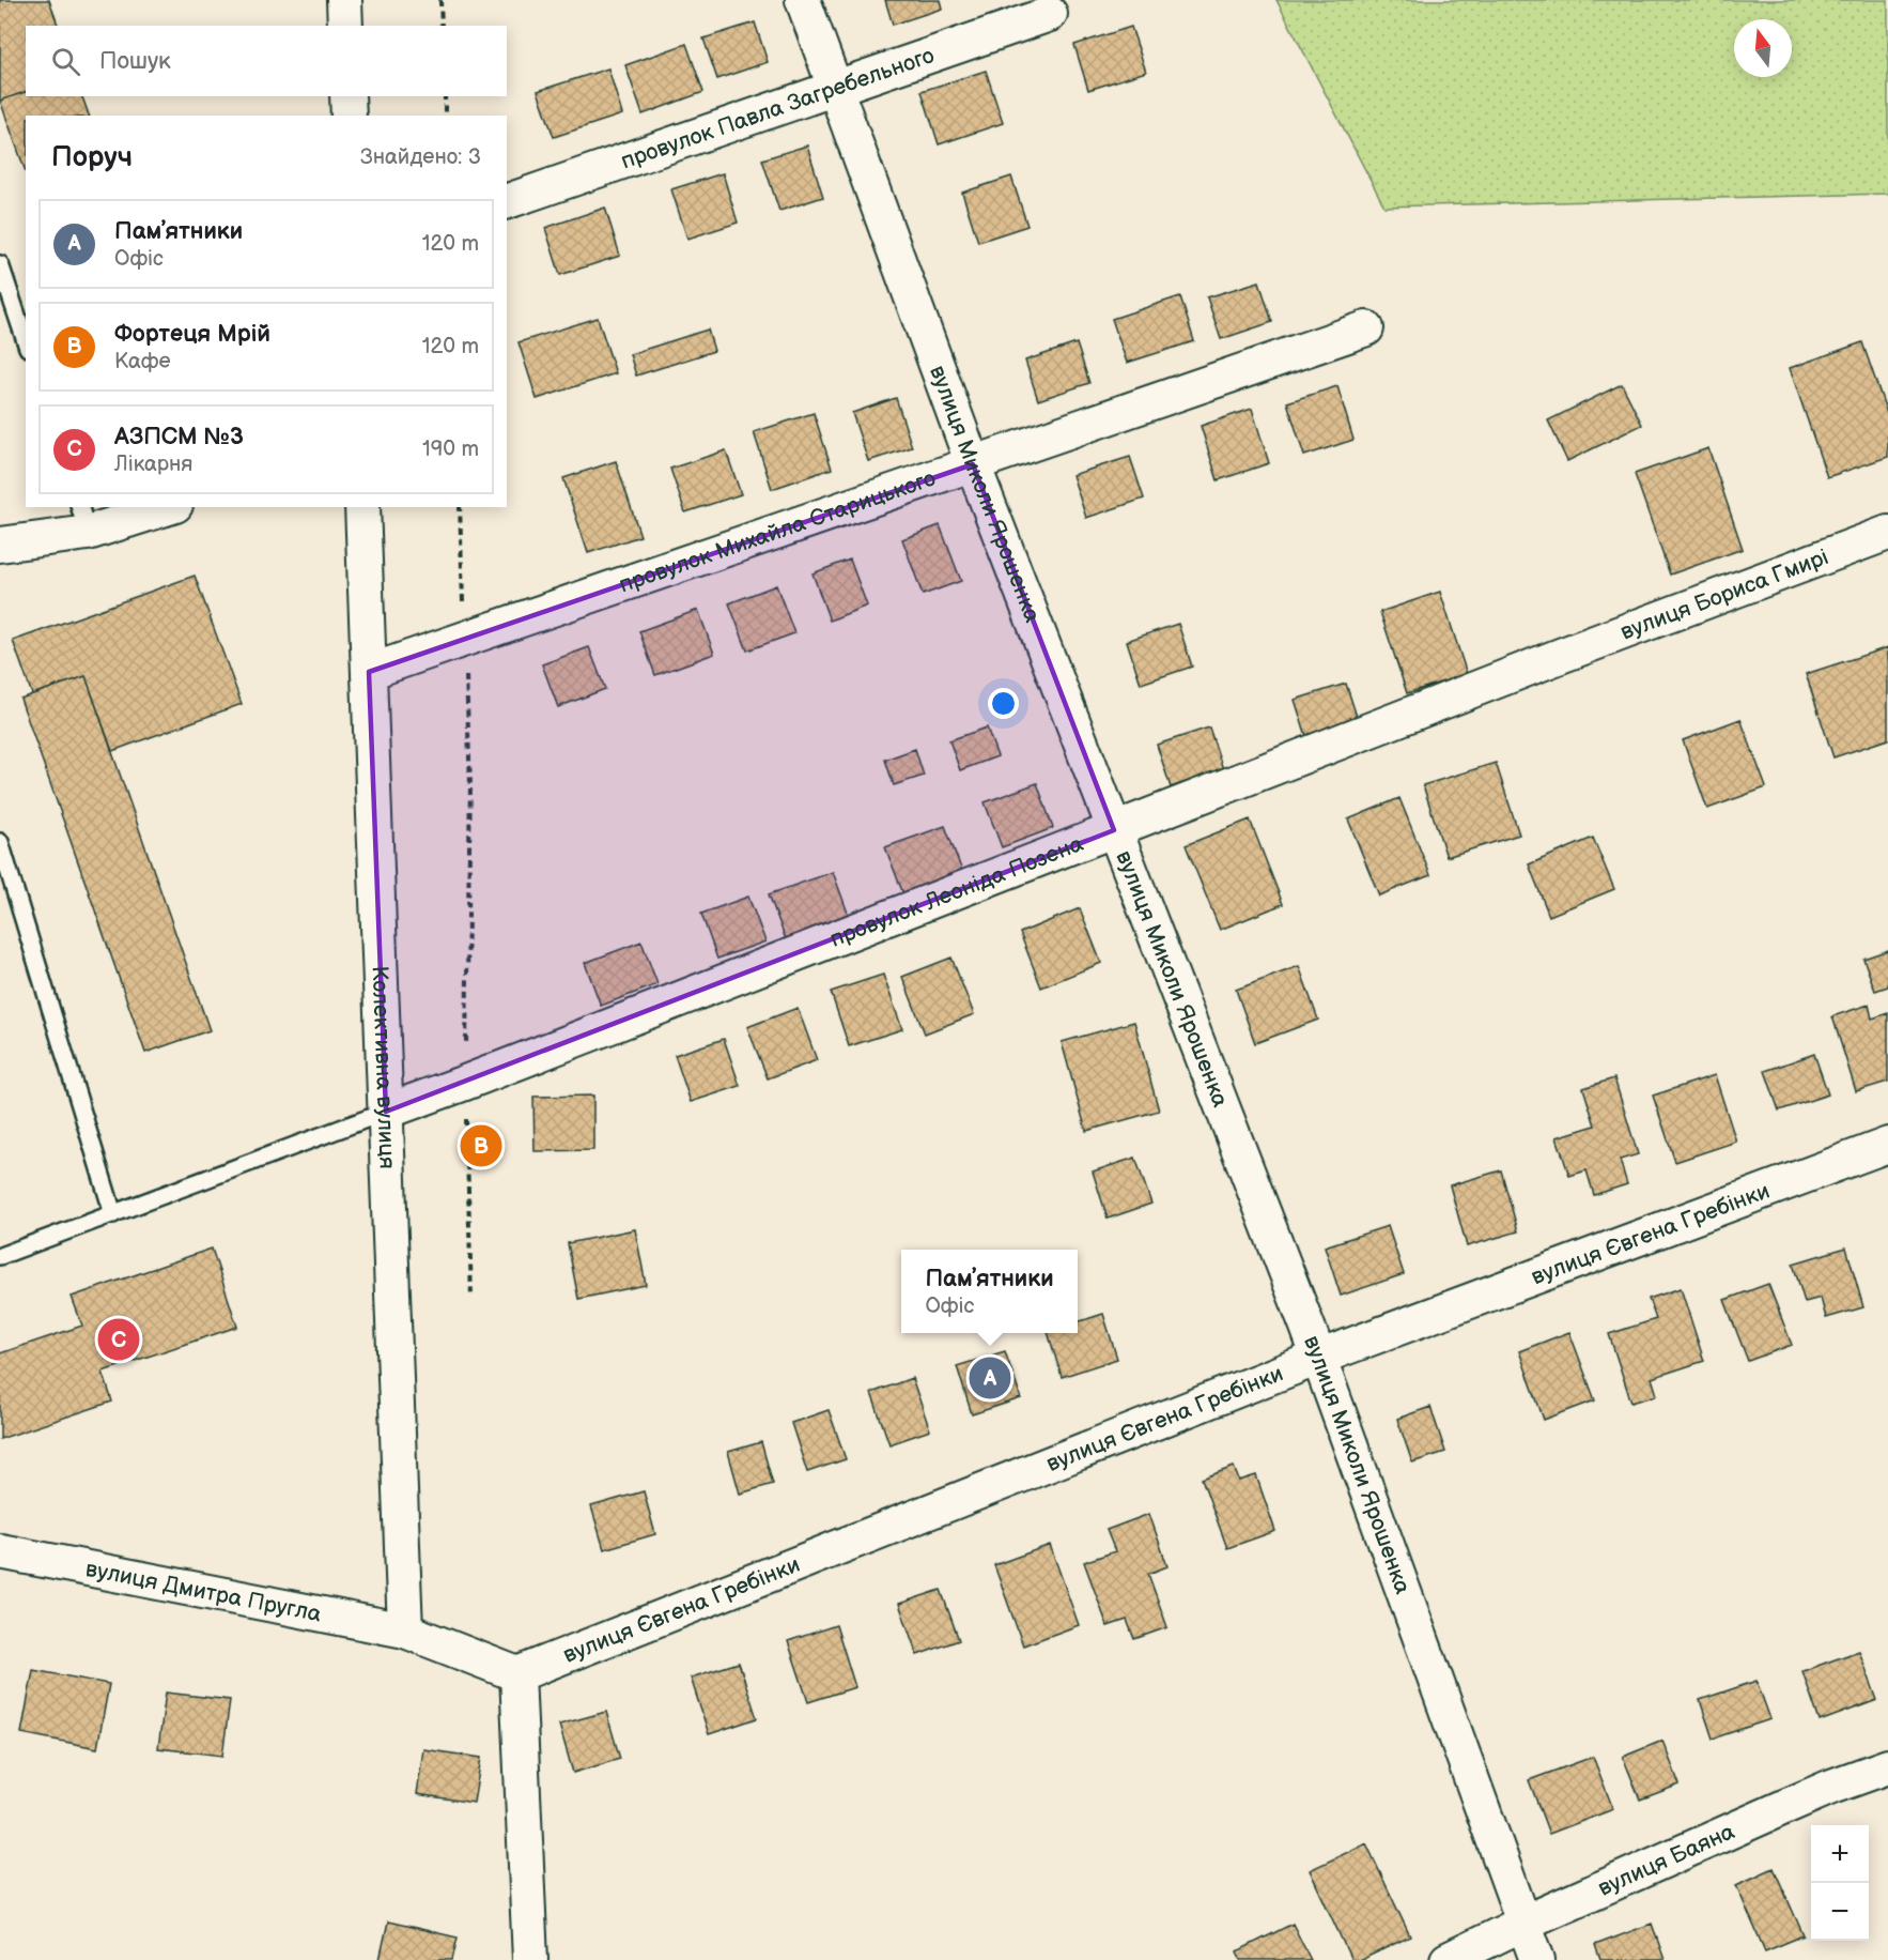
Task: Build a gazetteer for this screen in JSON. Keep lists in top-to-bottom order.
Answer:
{
  "streets": {
    "street": [
      "провулок Павла Загребельного",
      "вулиця Миколи Ярошенка",
      "провулок Михайла Старицького",
      "вулиця Бориса Гмирі",
      "провулок Леоніда Позена",
      "Колективна вулиця",
      "вулиця Євгена Гребінки",
      "вулиця Дмитра Пругла",
      "вулиця Баяна"
    ]
  },
  "crossings": [
    ["провулок Павла Загребельного", "вулиця Миколи Ярошенка"],
    ["вулиця Миколи Ярошенка", "провулок Михайла Старицького"],
    ["вулиця Миколи Ярошенка", "провулок Леоніда Позена"],
    ["вулиця Миколи Ярошенка", "вулиця Євгена Гребінки"],
    ["вулиця Миколи Ярошенка", "вулиця Баяна"],
    ["провулок Михайла Старицького", "Колективна вулиця"],
    ["вулиця Бориса Гмирі", "провулок Леоніда Позена"],
    ["провулок Леоніда Позена", "Колективна вулиця"],
    ["Колективна вулиця", "вулиця Дмитра Пругла"],
    ["вулиця Євгена Гребінки", "вулиця Дмитра Пругла"]
  ],
  "north": "top",
  "page": {
    "search": "Пошук",
    "heading": ["Поруч", "Знайдено: 3"],
    "list": [
      {
        "mark": "A",
        "name": "Памʼятники",
        "note": "Офіс",
        "value": "120 m"
      },
      {
        "mark": "B",
        "name": "Фортеця Мрій",
        "note": "Кафе",
        "value": "120 m"
      },
      {
        "mark": "C",
        "name": "АЗПСМ №3",
        "note": "Лікарня",
        "value": "190 m"
      }
    ],
    "pins": ["B", "C", "A"],
    "popup": ["Памʼятники", "Офіс"],
    "map_buttons": ["+", "−"]
  }
}
